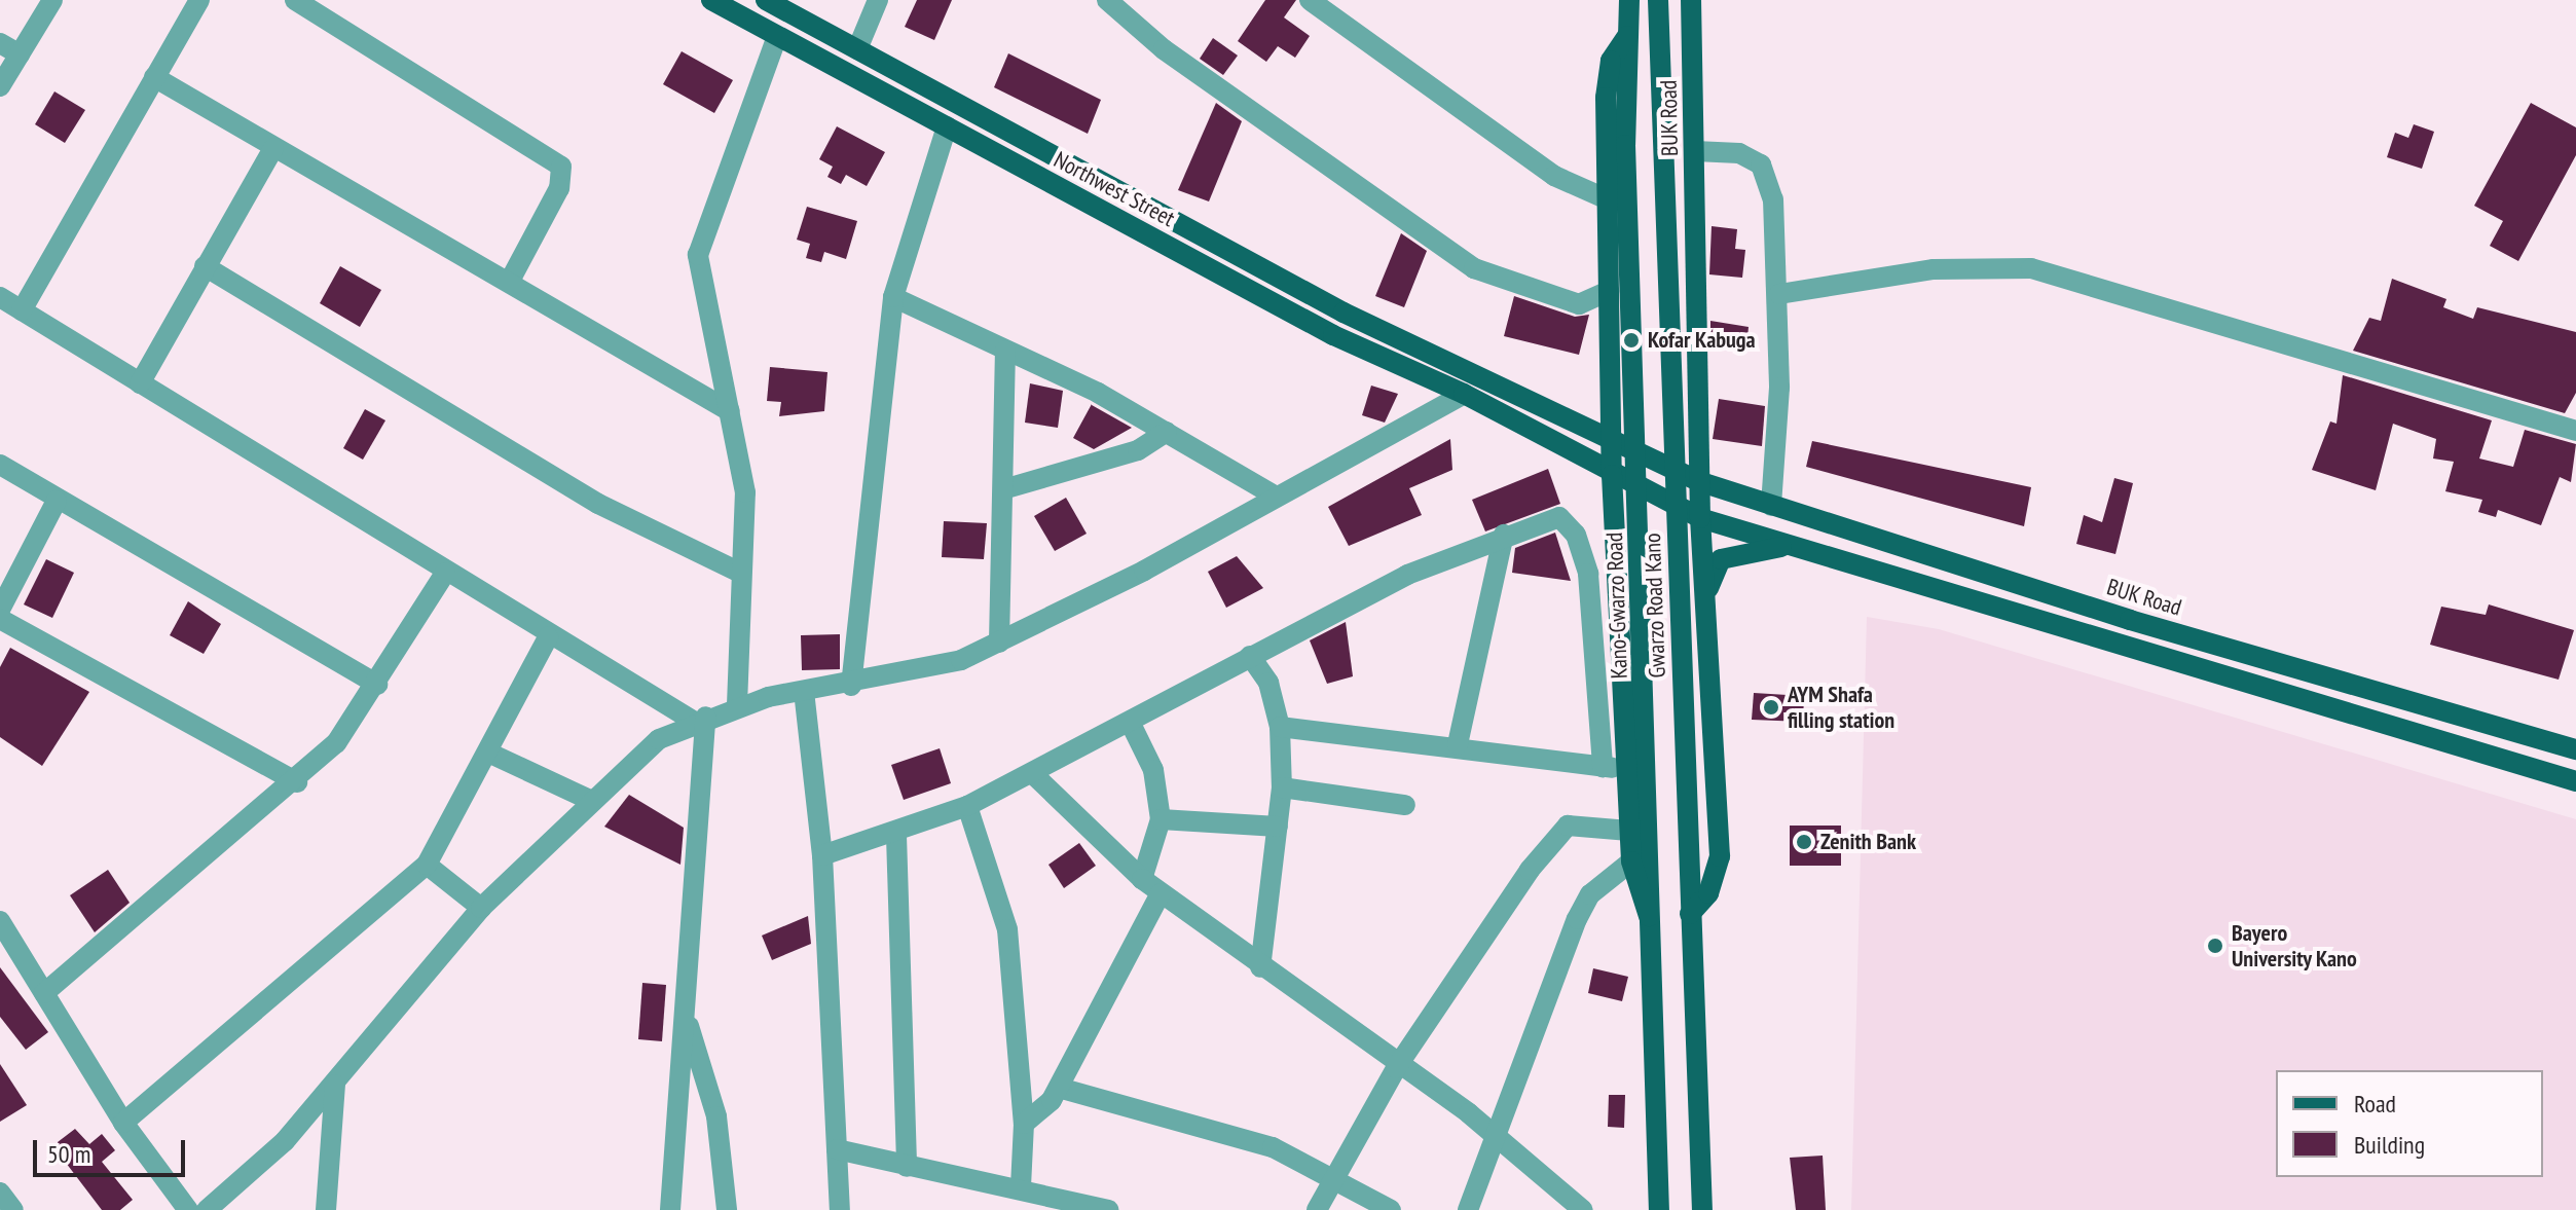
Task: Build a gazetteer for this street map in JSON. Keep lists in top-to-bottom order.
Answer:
{
  "streets": {
    "main road": [
      "BUK Road",
      "Northwest Street",
      "Kano-Gwarzo Road",
      "Gwarzo Road Kano"
    ]
  },
  "crossings": [
    ["BUK Road", "Northwest Street"],
    ["BUK Road", "Gwarzo Road Kano"]
  ],
  "places": [
    "Kofar Kabuga",
    "AYM Shafa filling station",
    "Zenith Bank",
    "Bayero University Kano"
  ],
  "legend": ["Road", "Building"],
  "scale_bar": "50 m"
}
